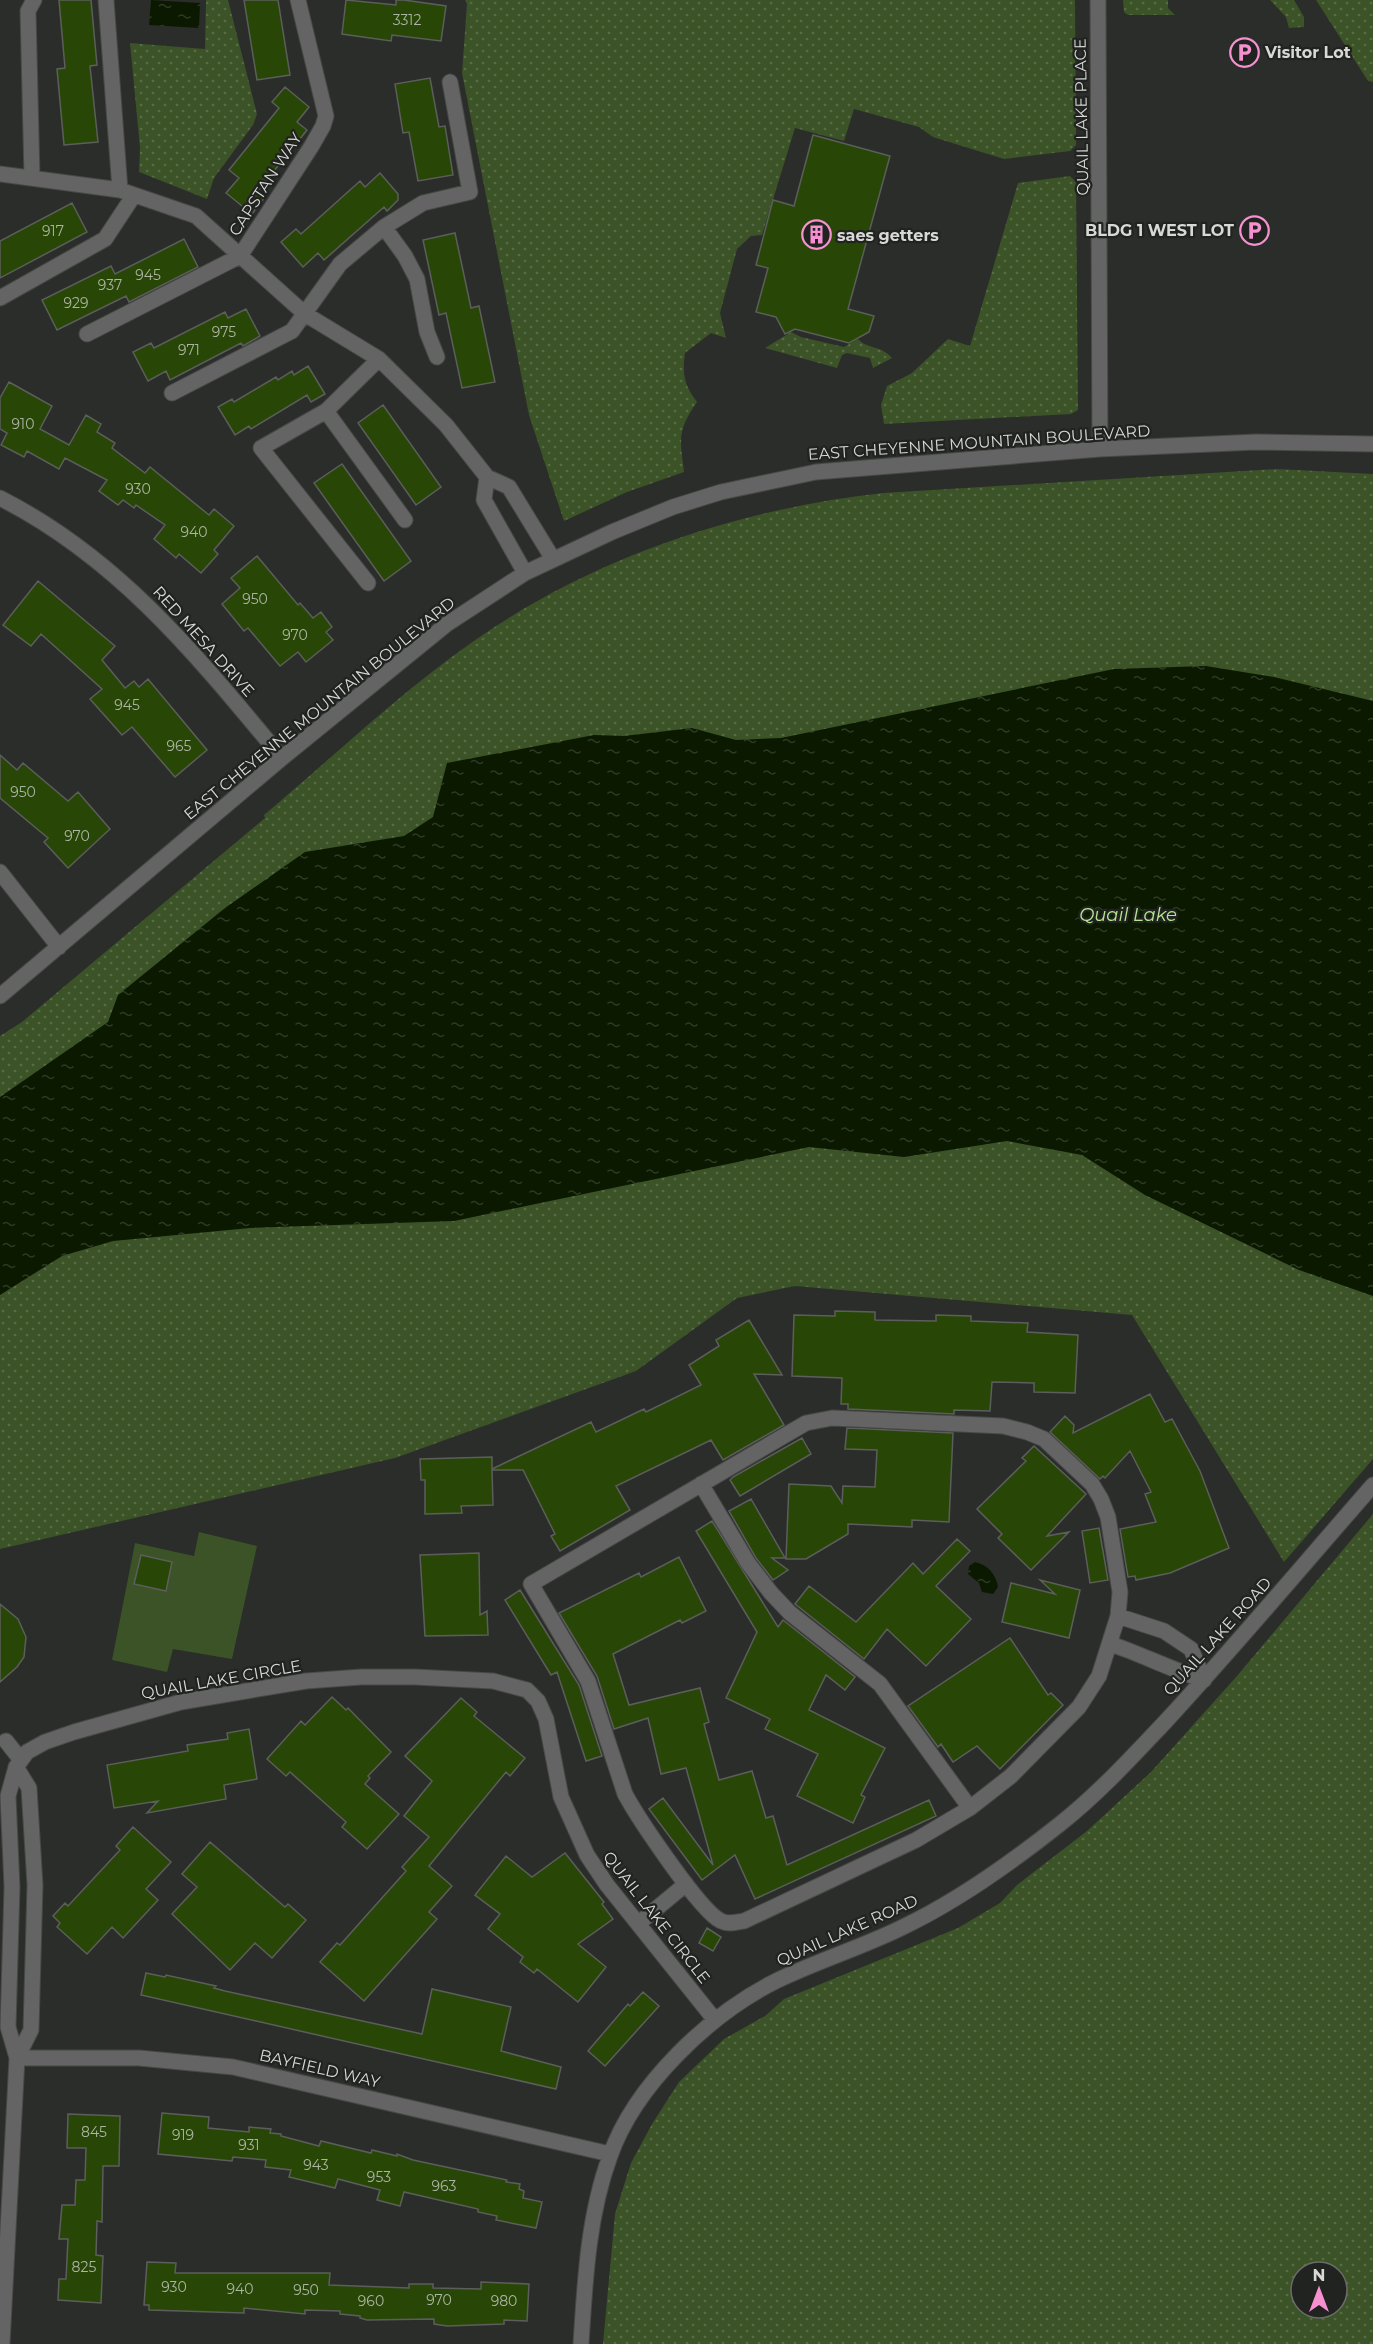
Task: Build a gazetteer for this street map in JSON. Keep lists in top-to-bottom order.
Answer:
{
  "streets": {
    "street": [
      "QUAIL LAKE PLACE",
      "CAPSTAN WAY",
      "EAST CHEYENNE MOUNTAIN BOULEVARD",
      "RED MESA DRIVE",
      "QUAIL LAKE ROAD",
      "QUAIL LAKE CIRCLE",
      "BAYFIELD WAY"
    ]
  },
  "crossings": [
    ["QUAIL LAKE PLACE", "EAST CHEYENNE MOUNTAIN BOULEVARD"],
    ["EAST CHEYENNE MOUNTAIN BOULEVARD", "RED MESA DRIVE"],
    ["QUAIL LAKE ROAD", "QUAIL LAKE CIRCLE"],
    ["QUAIL LAKE ROAD", "BAYFIELD WAY"]
  ],
  "water": ["Quail Lake"],
  "places": {
    "parking": ["Visitor Lot", "BLDG 1 WEST LOT"],
    "building": ["saes getters"]
  },
  "house_numbers": [
    "3312",
    "917",
    "945",
    "937",
    "929",
    "975",
    "971",
    "910",
    "930",
    "940",
    "950",
    "970",
    "945",
    "965",
    "950",
    "970",
    "845",
    "919",
    "931",
    "943",
    "953",
    "963",
    "825",
    "930",
    "940",
    "950",
    "970",
    "960",
    "980"
  ],
  "north": "top"
}
